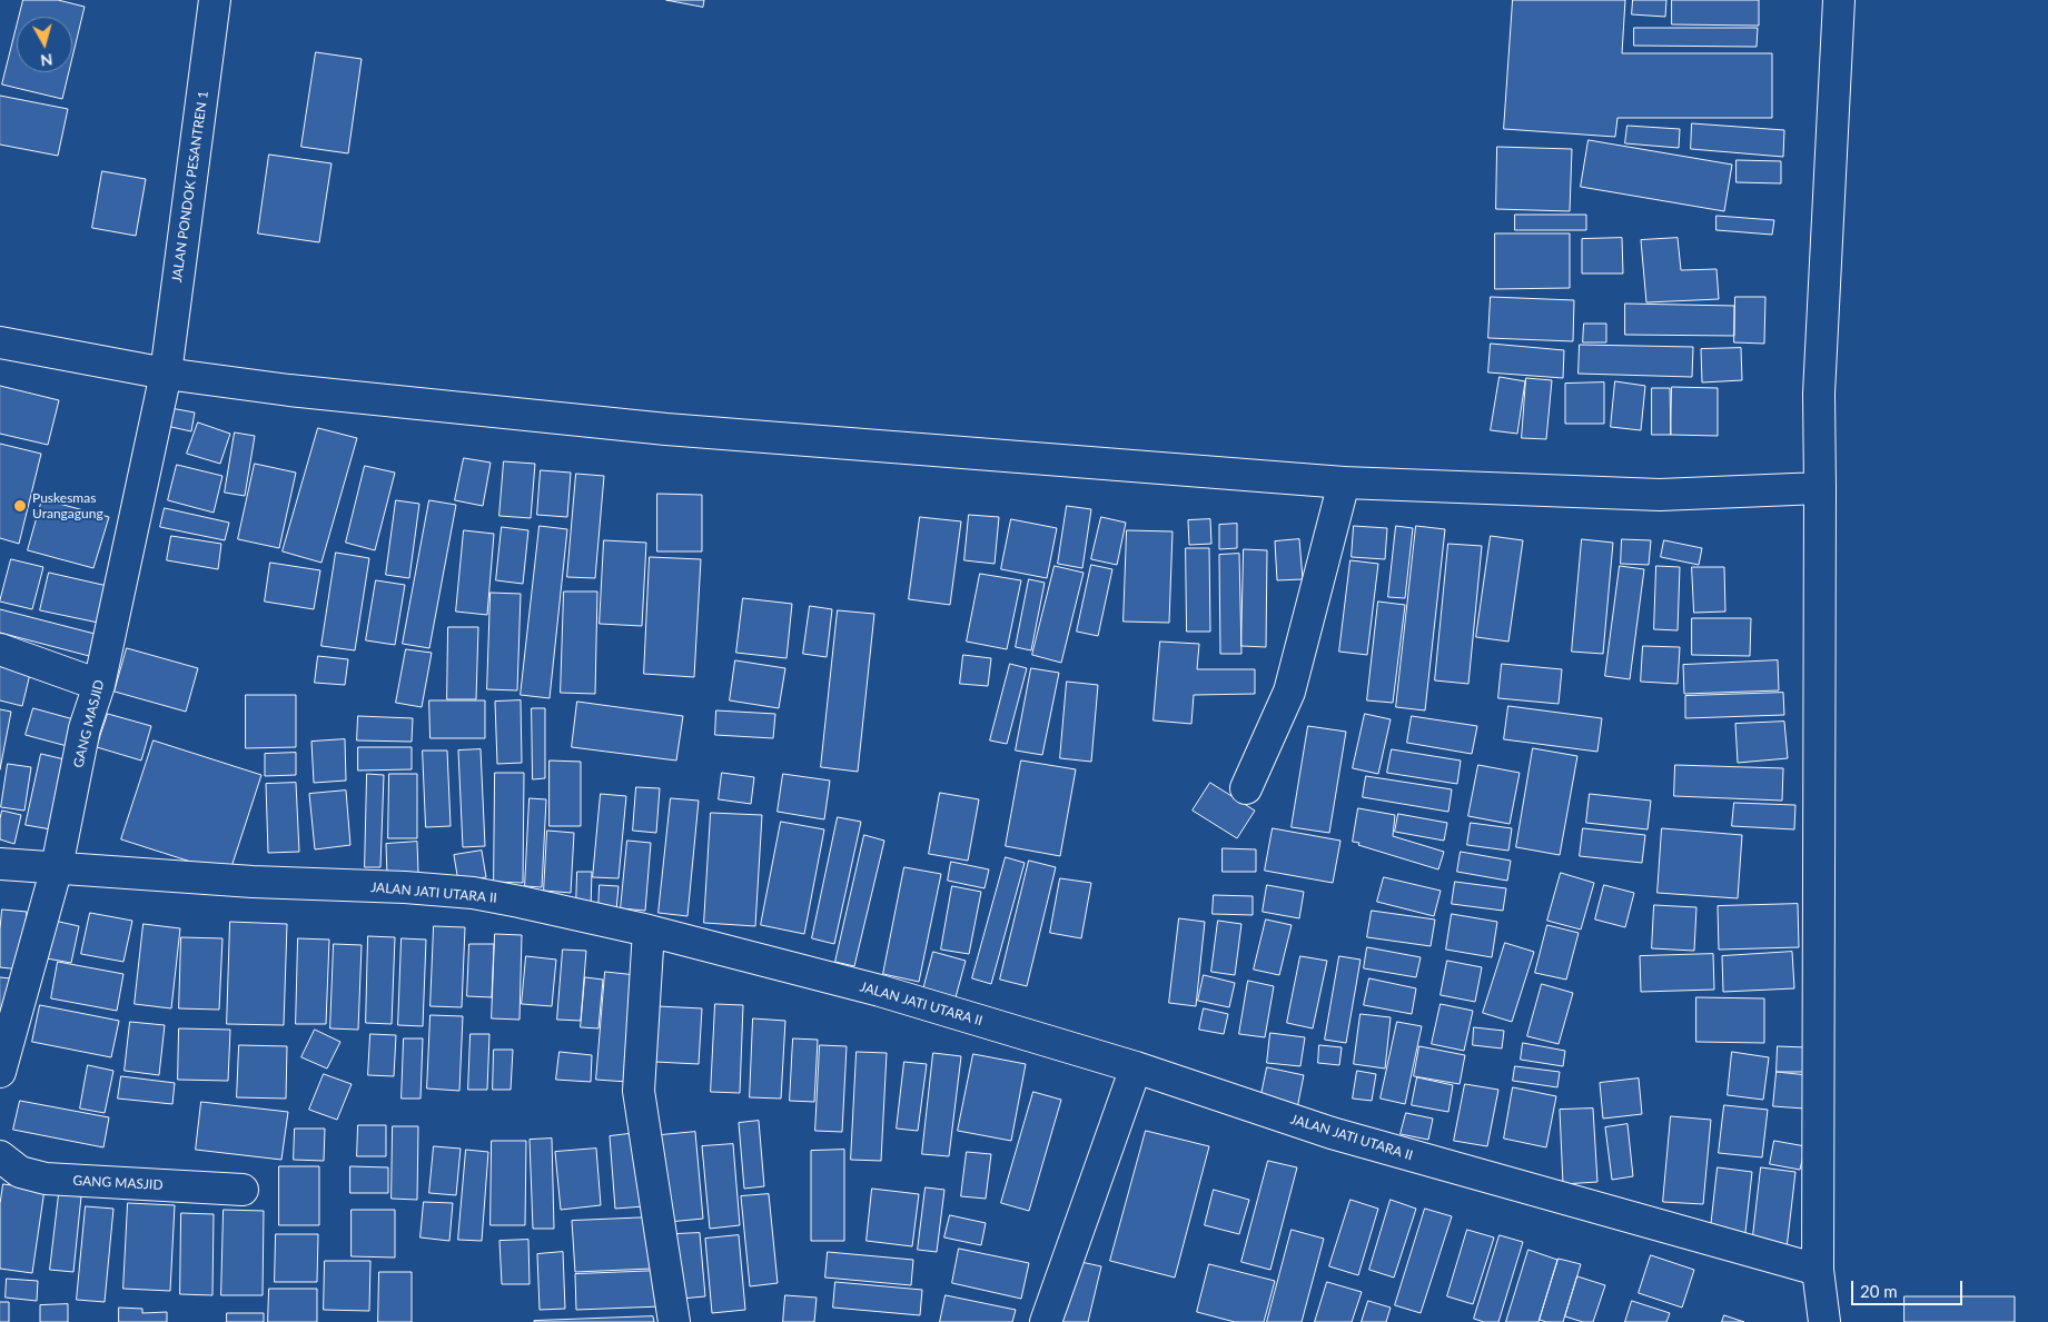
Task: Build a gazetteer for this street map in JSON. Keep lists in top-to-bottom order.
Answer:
{
  "streets": {
    "street": ["JALAN PONDOK PESANTREN 1", "GANG MASJID", "JALAN JATI UTARA II"]
  },
  "crossings": [
    ["JALAN PONDOK PESANTREN 1", "GANG MASJID"],
    ["GANG MASJID", "JALAN JATI UTARA II"]
  ],
  "places": ["Puskesmas Urangagung"],
  "scale_bar": "20 m",
  "north": "bottom"
}
